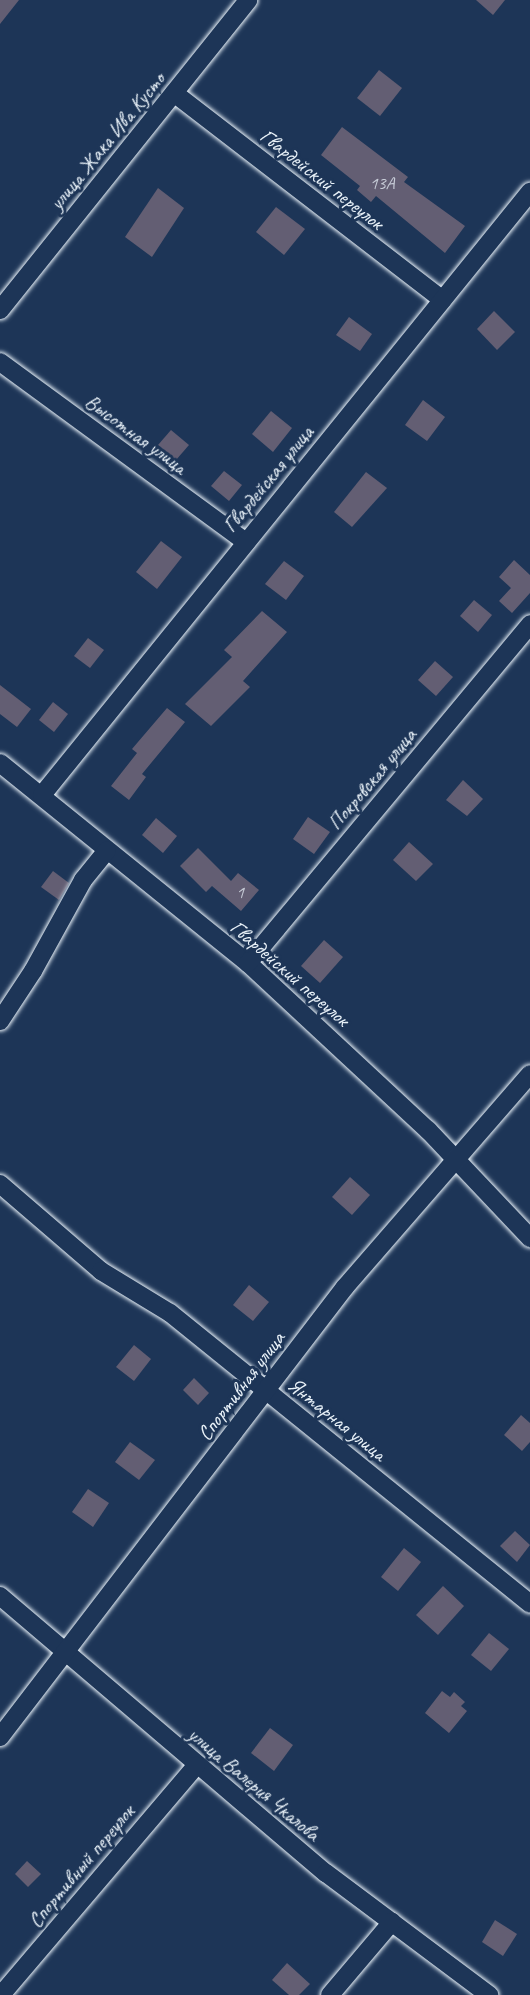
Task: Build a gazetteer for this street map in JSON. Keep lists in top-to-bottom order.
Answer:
{
  "streets": {
    "street": [
      "улица Жака Ива Кусто",
      "Гвардейский переулок",
      "Высотная улица",
      "Гвардейская улица",
      "Покровская улица",
      "Спортивная улица",
      "Янтарная улица",
      "улица Валерия Чкалова",
      "Спортивный переулок"
    ]
  },
  "crossings": [
    ["улица Жака Ива Кусто", "Гвардейский переулок"],
    ["Гвардейский переулок", "Гвардейская улица"],
    ["Гвардейский переулок", "Покровская улица"],
    ["Гвардейский переулок", "Спортивная улица"],
    ["Высотная улица", "Гвардейская улица"],
    ["Спортивная улица", "Янтарная улица"],
    ["Спортивная улица", "улица Валерия Чкалова"],
    ["улица Валерия Чкалова", "Спортивный переулок"]
  ],
  "house_numbers": ["13А", "1"]
}
